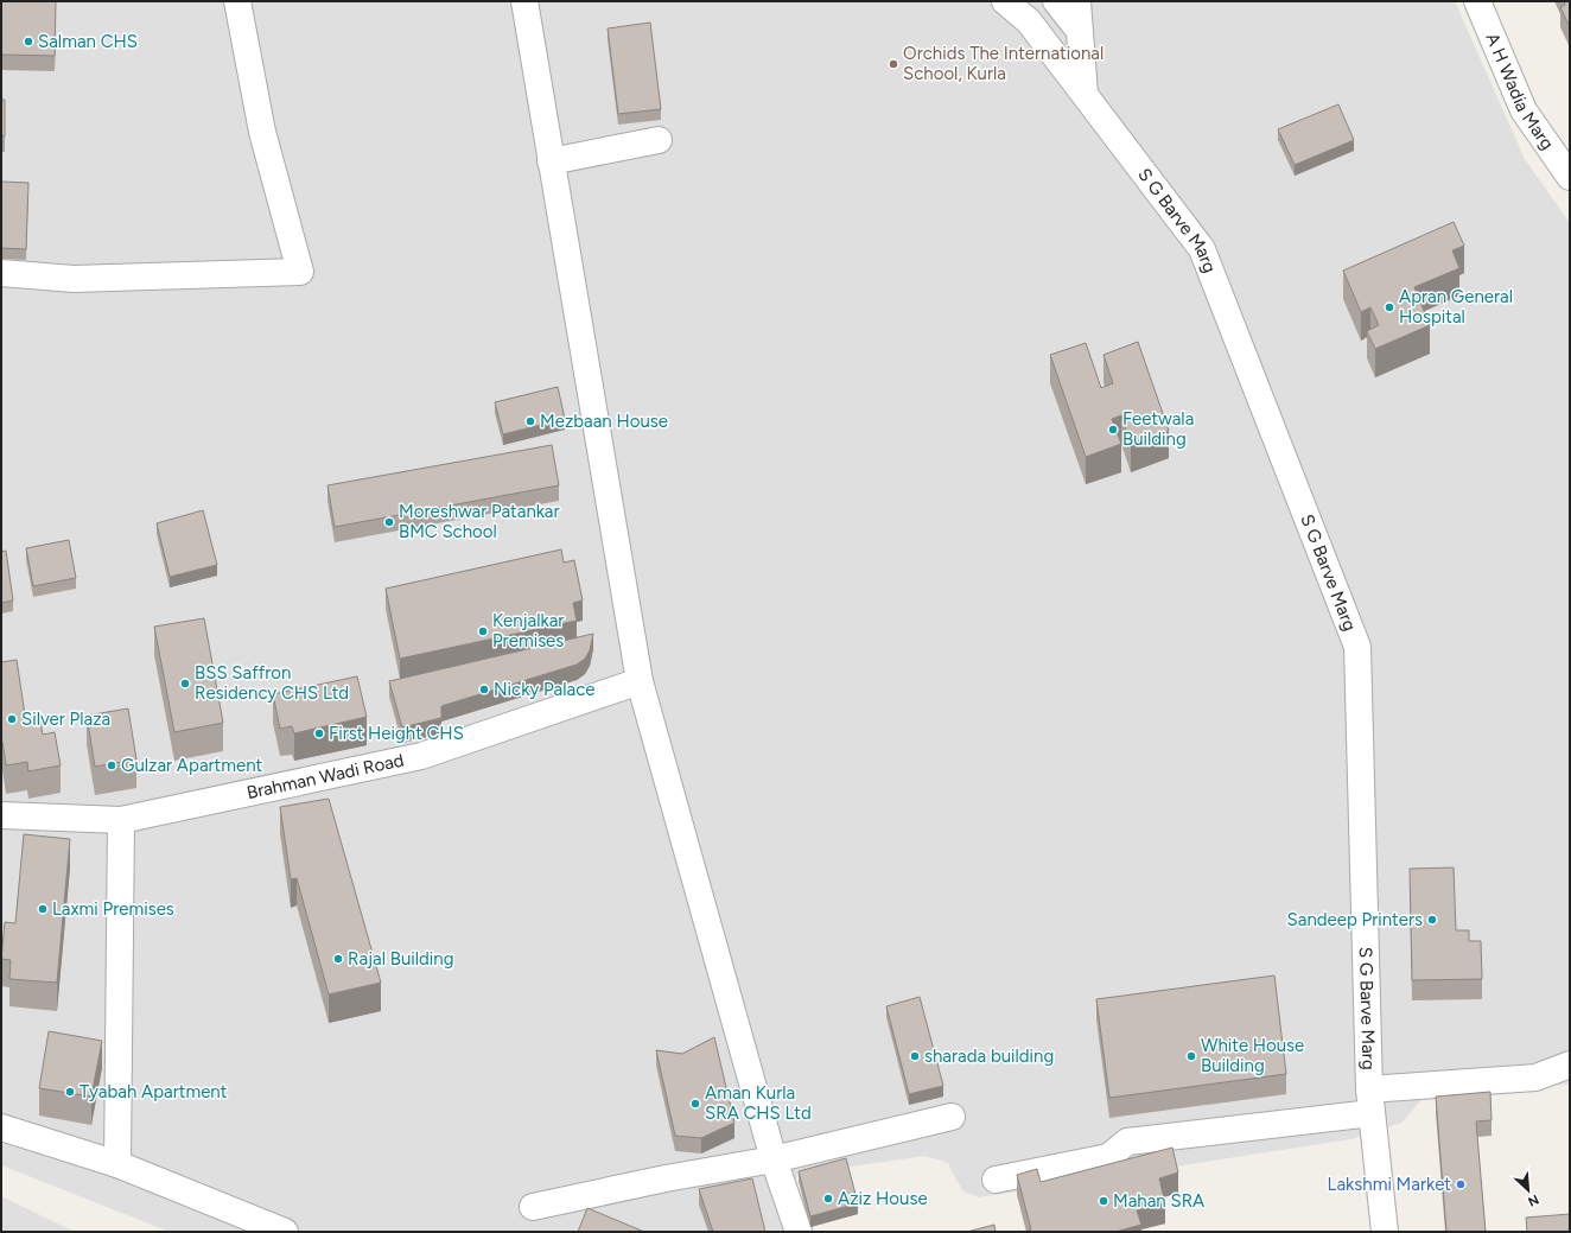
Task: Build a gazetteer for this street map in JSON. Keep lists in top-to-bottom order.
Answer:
{
  "streets": {
    "street": ["A H Wadia Marg", "S G Barve Marg", "Brahman Wadi Road"]
  },
  "places": [
    "Salman CHS",
    "Orchids The International School, Kurla",
    "Apran General Hospital",
    "Mezbaan House",
    "Feetwala Building",
    "Moreshwar Patankar BMC School",
    "Kenjalkar Premises",
    "BSS Saffron Residency CHS Ltd",
    "Nicky Palace",
    "Silver Plaza",
    "First Height CHS",
    "Gulzar Apartment",
    "Laxmi Premises",
    "Sandeep Printers",
    "Rajal Building",
    "sharada building",
    "White House Building",
    "Tyabah Apartment",
    "Aman Kurla SRA CHS Ltd",
    "Lakshmi Market",
    "Aziz House",
    "Mahan SRA"
  ],
  "north": "bottom right"
}
